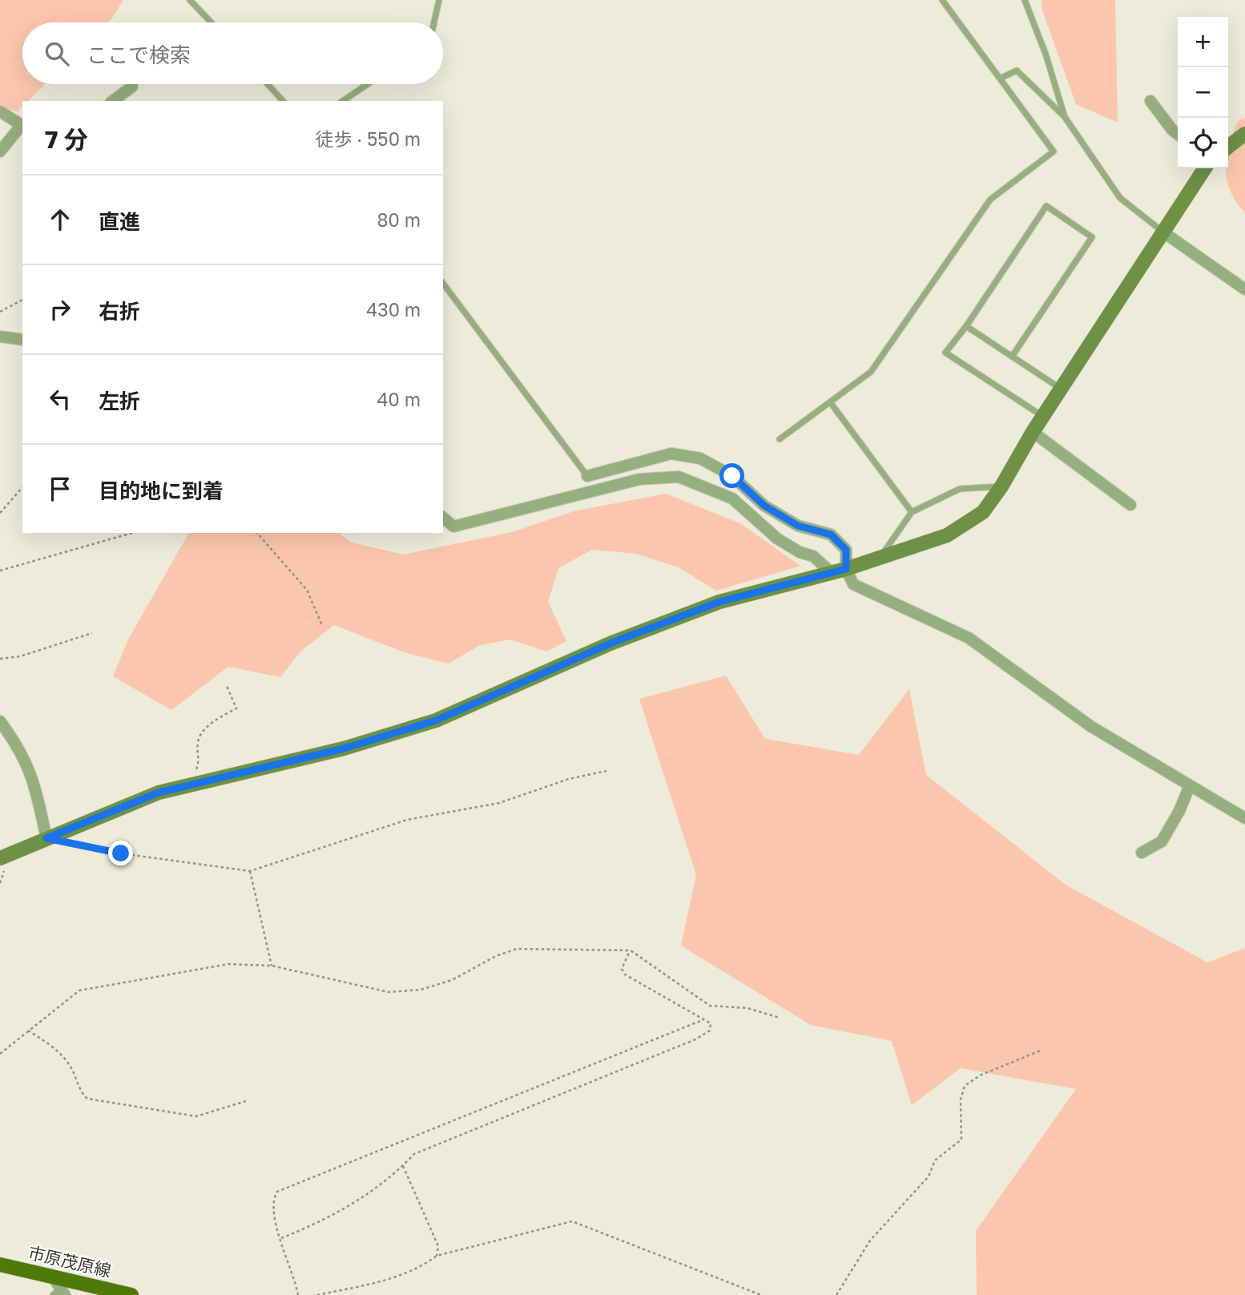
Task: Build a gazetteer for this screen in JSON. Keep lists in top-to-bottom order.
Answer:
{
  "streets": {
    "main road": ["市原茂原線"]
  },
  "page": {
    "map_buttons": ["+", "−"],
    "search": "ここで検索",
    "heading": ["7 分", "徒歩 · 550 m"],
    "list": [
      ["直進", "80 m"],
      ["右折", "430 m"],
      ["左折", "40 m"],
      "目的地に到着"
    ]
  }
}
